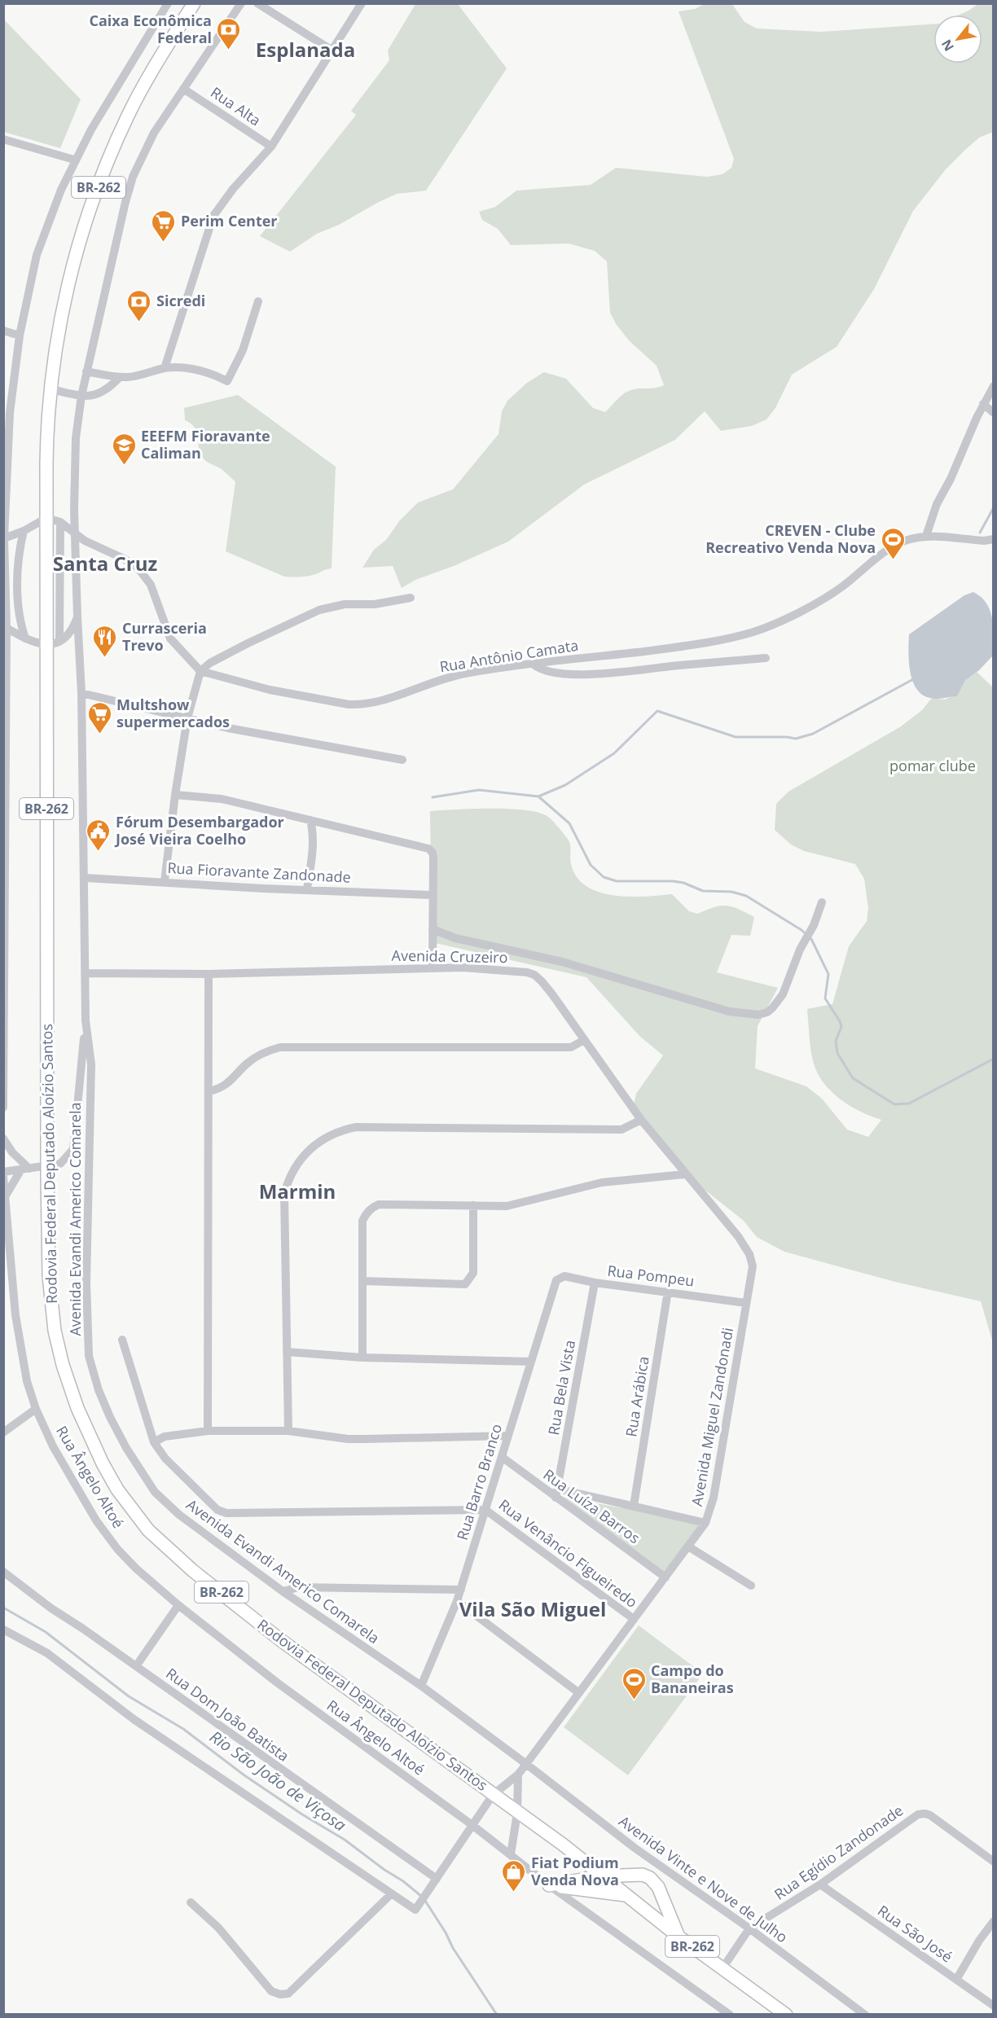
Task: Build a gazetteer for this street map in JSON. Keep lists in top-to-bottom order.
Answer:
{
  "streets": {
    "highway": ["BR-262", "Rodovia Federal Deputado Aloízio Santos"],
    "street": [
      "Rua Alta",
      "Rua Antônio Camata",
      "Rua Fioravante Zandonade",
      "Avenida Cruzeiro",
      "Avenida Evandi Americo Comarela",
      "Rua Pompeu",
      "Rua Bela Vista",
      "Rua Arábica",
      "Avenida Miguel Zandonadi",
      "Rua Ângelo Altoé",
      "Rua Barro Branco",
      "Rua Luíza Barros",
      "Rua Venâncio Figueiredo",
      "Rua Dom João Batista",
      "Rua Egídio Zandonade",
      "Avenida Vinte e Nove de Julho",
      "Rua São José"
    ]
  },
  "crossings": [
    ["Rua Alta", "Avenida Evandi Americo Comarela"],
    ["Rua Fioravante Zandonade", "Avenida Evandi Americo Comarela"],
    ["Avenida Cruzeiro", "Avenida Evandi Americo Comarela"],
    ["Avenida Cruzeiro", "Avenida Miguel Zandonadi"],
    ["Rodovia Federal Deputado Aloízio Santos", "Avenida Miguel Zandonadi"],
    ["Avenida Evandi Americo Comarela", "Avenida Miguel Zandonadi"],
    ["Avenida Evandi Americo Comarela", "Rua Barro Branco"],
    ["Avenida Evandi Americo Comarela", "Avenida Vinte e Nove de Julho"],
    ["Rua Pompeu", "Rua Bela Vista"],
    ["Rua Pompeu", "Rua Arábica"],
    ["Rua Pompeu", "Avenida Miguel Zandonadi"],
    ["Rua Pompeu", "Rua Barro Branco"],
    ["Rua Bela Vista", "Rua Luíza Barros"],
    ["Avenida Miguel Zandonadi", "Rua Ângelo Altoé"],
    ["Avenida Miguel Zandonadi", "Rua Luíza Barros"],
    ["Avenida Miguel Zandonadi", "Rua Venâncio Figueiredo"],
    ["Avenida Miguel Zandonadi", "Rua Dom João Batista"],
    ["Avenida Miguel Zandonadi", "Avenida Vinte e Nove de Julho"],
    ["Rua Barro Branco", "Rua Luíza Barros"],
    ["Rua Barro Branco", "Rua Venâncio Figueiredo"],
    ["Rua Egídio Zandonade", "Avenida Vinte e Nove de Julho"],
    ["Rua Egídio Zandonade", "Rua São José"]
  ],
  "districts": [
    "Esplanada",
    "Santa Cruz",
    "Marmin",
    "Vila São Miguel"
  ],
  "water": ["Rio São João de Viçosa"],
  "parks": ["pomar clube"],
  "places": {
    "bank": ["Caixa Econômica Federal", "Sicredi"],
    "supermarket": ["Perim Center", "Multshow supermercados"],
    "school or university": ["EEEFM Fioravante Caliman"],
    "sports": ["CREVEN - Clube Recreativo Venda Nova", "Campo do Bananeiras"],
    "restaurant": ["Currasceria Trevo"],
    "public building": ["Fórum Desembargador José Vieira Coelho"],
    "shop": ["Fiat Podium Venda Nova"]
  },
  "north": "bottom left"
}
